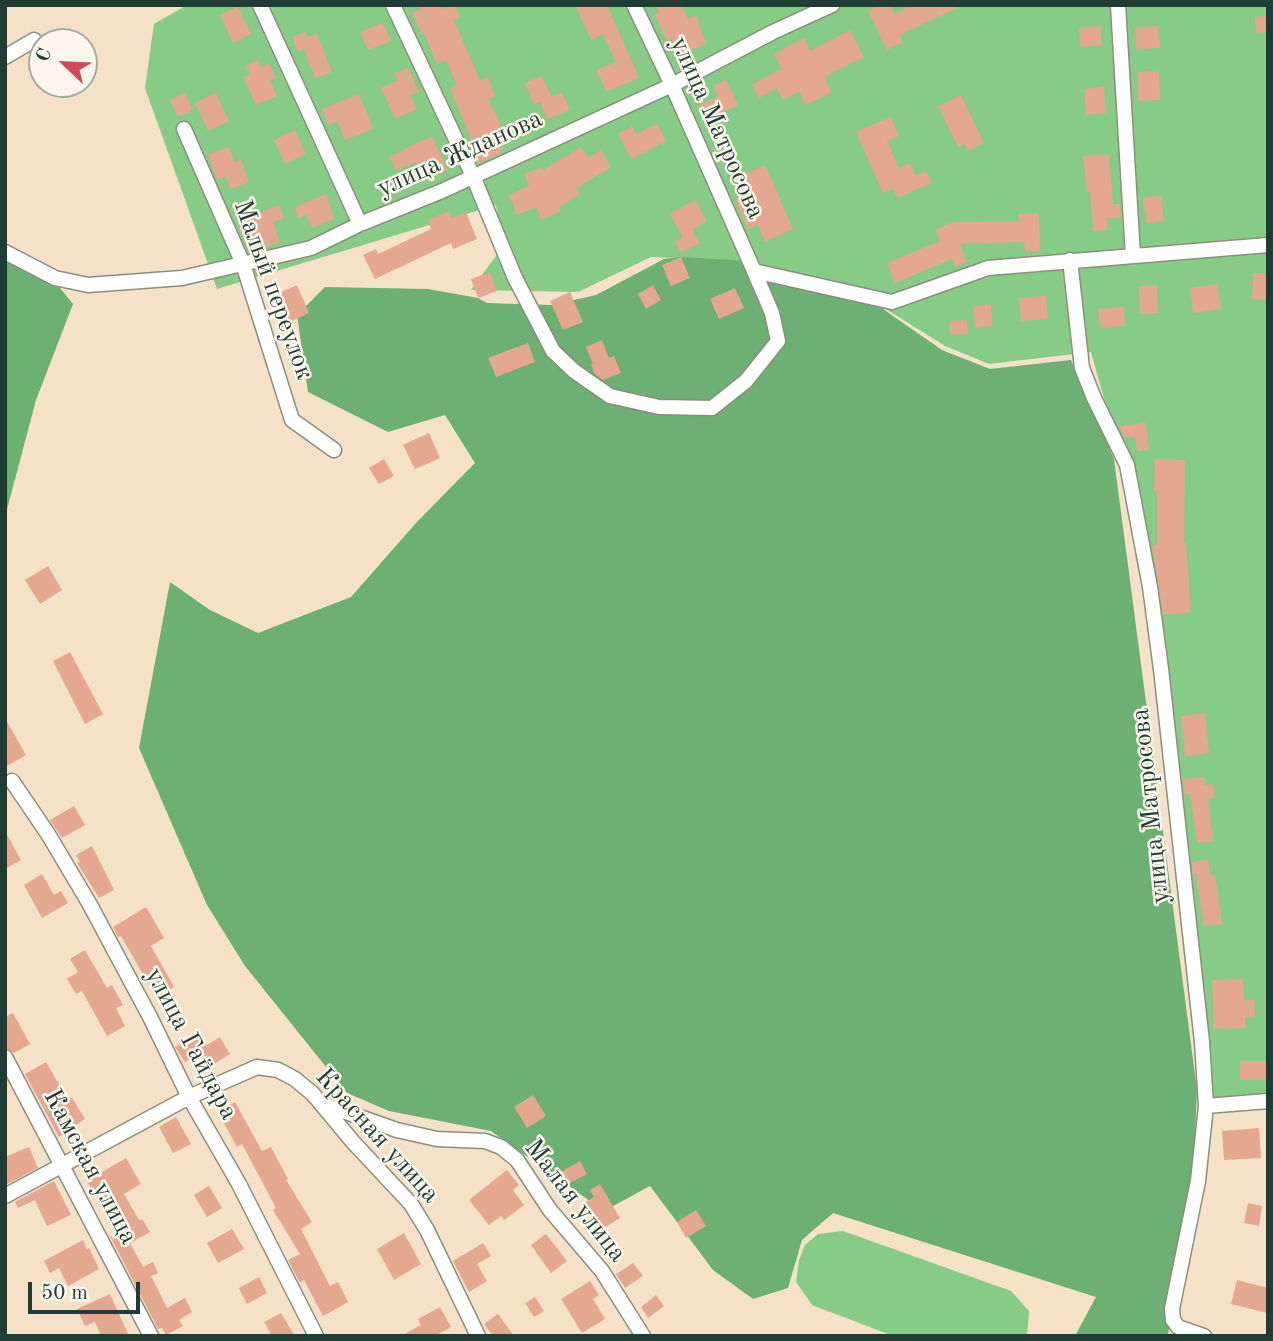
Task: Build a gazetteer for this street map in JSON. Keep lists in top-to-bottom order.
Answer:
{
  "streets": {
    "street": [
      "улица Матросова",
      "улица Жданова",
      "Малый переулок",
      "улица Гайдара",
      "Красная улица",
      "Камская улица",
      "Малая улица"
    ]
  },
  "crossings": [
    ["улица Матросова", "улица Жданова"],
    ["улица Жданова", "Малый переулок"],
    ["улица Гайдара", "Красная улица"],
    ["Красная улица", "Малая улица"]
  ],
  "scale_bar": "50 m",
  "north": "top left"
}
